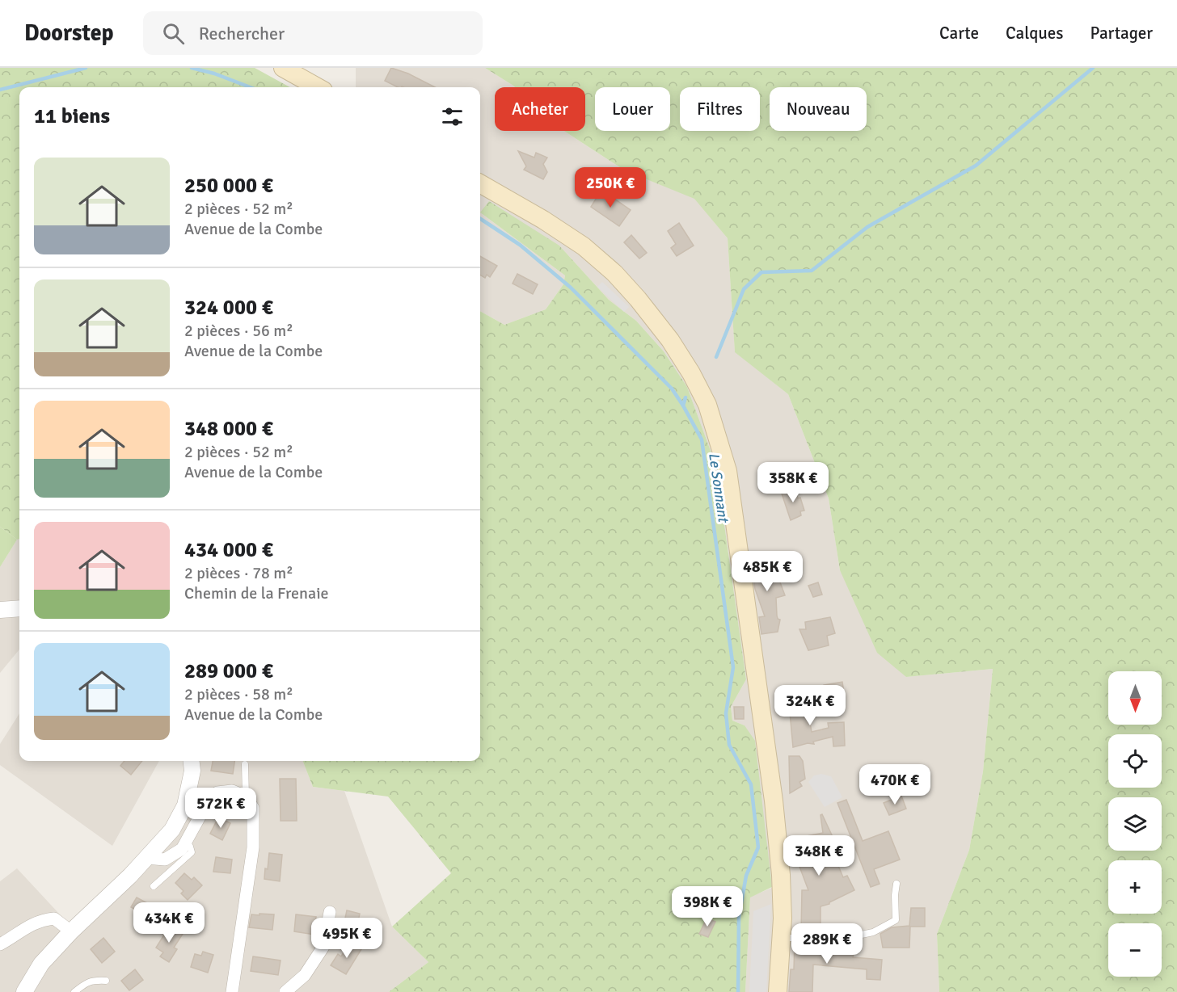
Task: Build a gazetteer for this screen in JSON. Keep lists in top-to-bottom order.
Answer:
{
  "water": ["Le Sonnant"],
  "north": "bottom",
  "page": {
    "header": "Doorstep",
    "search": "Rechercher",
    "nav": ["Carte", "Calques", "Partager"],
    "chip": [
      "Acheter",
      "Louer",
      "Filtres",
      "Nouveau"
    ],
    "heading": "11 biens",
    "list": [
      {
        "name": "250 000 €",
        "note": "2 pièces · 52 m² · Avenue de la Combe"
      },
      {
        "name": "324 000 €",
        "note": "2 pièces · 56 m² · Avenue de la Combe"
      },
      {
        "name": "348 000 €",
        "note": "2 pièces · 52 m² · Avenue de la Combe"
      },
      {
        "name": "434 000 €",
        "note": "2 pièces · 78 m² · Chemin de la Frenaie"
      },
      {
        "name": "289 000 €",
        "note": "2 pièces · 58 m² · Avenue de la Combe"
      }
    ],
    "price": [
      "250K €",
      "358K €",
      "485K €",
      "324K €",
      "470K €",
      "572K €",
      "348K €",
      "398K €",
      "434K €",
      "495K €",
      "289K €"
    ],
    "map_buttons": ["+", "−"]
  }
}
